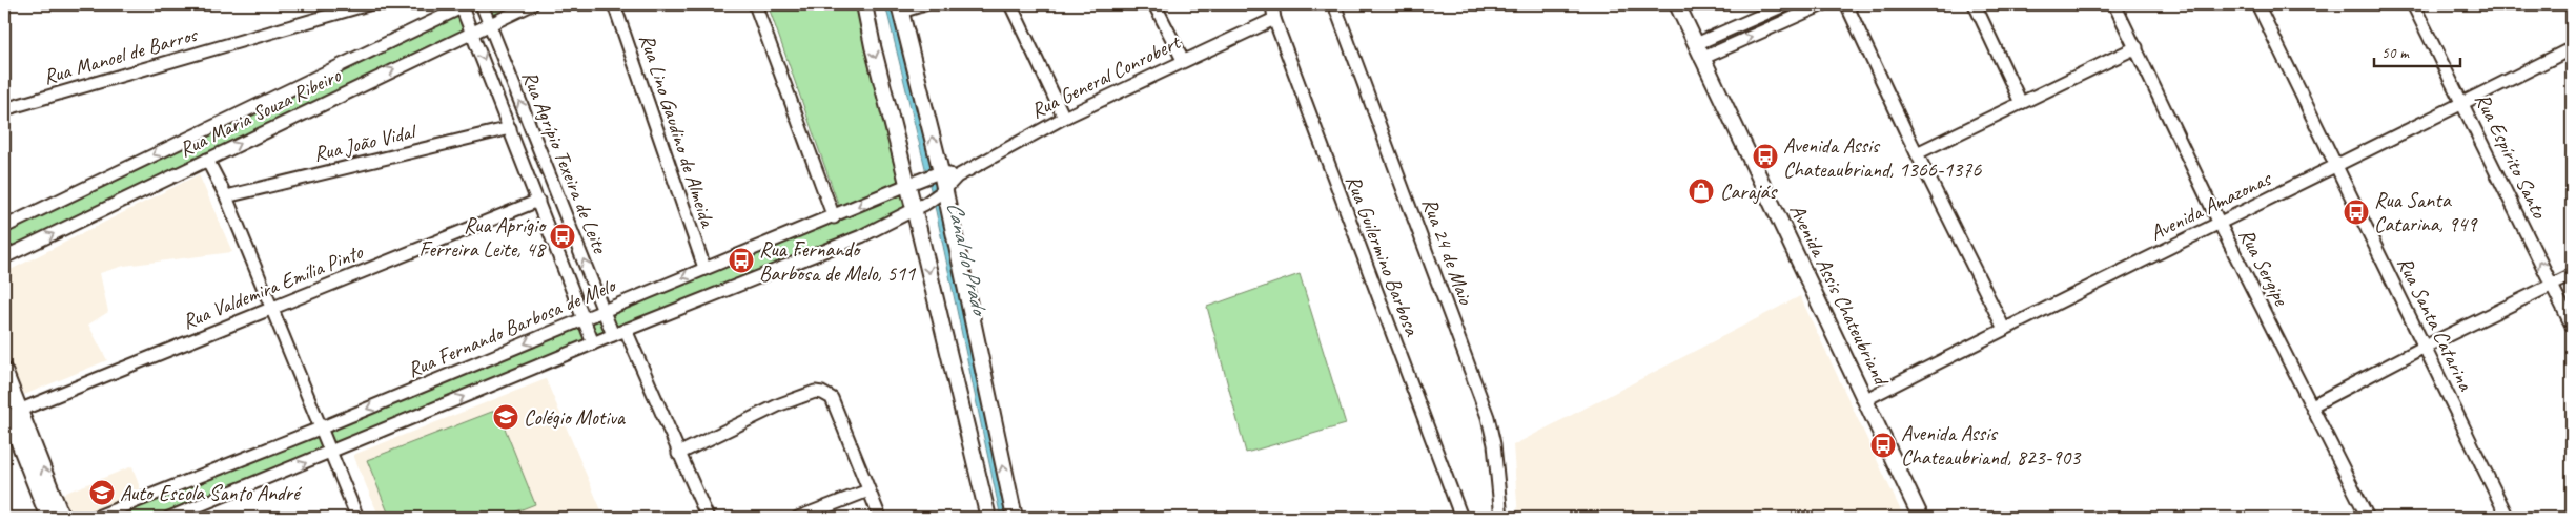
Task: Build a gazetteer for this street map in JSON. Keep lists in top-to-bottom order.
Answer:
{
  "streets": {
    "main road": ["Avenida Assis Chateubriand"],
    "street": [
      "Rua Manoel de Barros",
      "Rua General Conrobert",
      "Rua Maria Souza Ribeiro",
      "Rua Lino Gaudino de Almeida",
      "Rua João Vidal",
      "Rua Espírito Santo",
      "Rua Agrípio Texeira de Leite",
      "Avenida Amazonas",
      "Rua 24 de Maio",
      "Rua Guilermino Barbosa",
      "Rua Sergipe",
      "Rua Valdemira Emília Pinto",
      "Rua Santa Catarina",
      "Rua Fernando Barbosa de Melo"
    ]
  },
  "crossings": [
    ["Rua General Conrobert", "Rua Guilermino Barbosa"],
    ["Rua Maria Souza Ribeiro", "Rua Agrípio Texeira de Leite"],
    ["Rua Lino Gaudino de Almeida", "Rua Fernando Barbosa de Melo"],
    ["Rua João Vidal", "Rua Agrípio Texeira de Leite"],
    ["Rua Espírito Santo", "Avenida Amazonas"],
    ["Rua Agrípio Texeira de Leite", "Rua Valdemira Emília Pinto"],
    ["Rua Agrípio Texeira de Leite", "Rua Fernando Barbosa de Melo"],
    ["Avenida Amazonas", "Rua Sergipe"],
    ["Avenida Amazonas", "Avenida Assis Chateubriand"],
    ["Avenida Amazonas", "Rua Santa Catarina"]
  ],
  "one_way": ["Rua Espírito Santo"],
  "water": ["Canal do Prado"],
  "places": {
    "bus stop": [
      "Avenida Assis Chateaubriand, 1366-1376",
      "Rua Santa Catarina, 949",
      "Rua Aprígio Ferreira Leite, 48",
      "Rua Fernando Barbosa de Melo, 511",
      "Avenida Assis Chateaubriand, 823-903"
    ],
    "shop": ["Carajás"],
    "school or university": ["Colégio Motiva", "Auto Escola Santo André"]
  },
  "scale_bar": "50 m"
}
